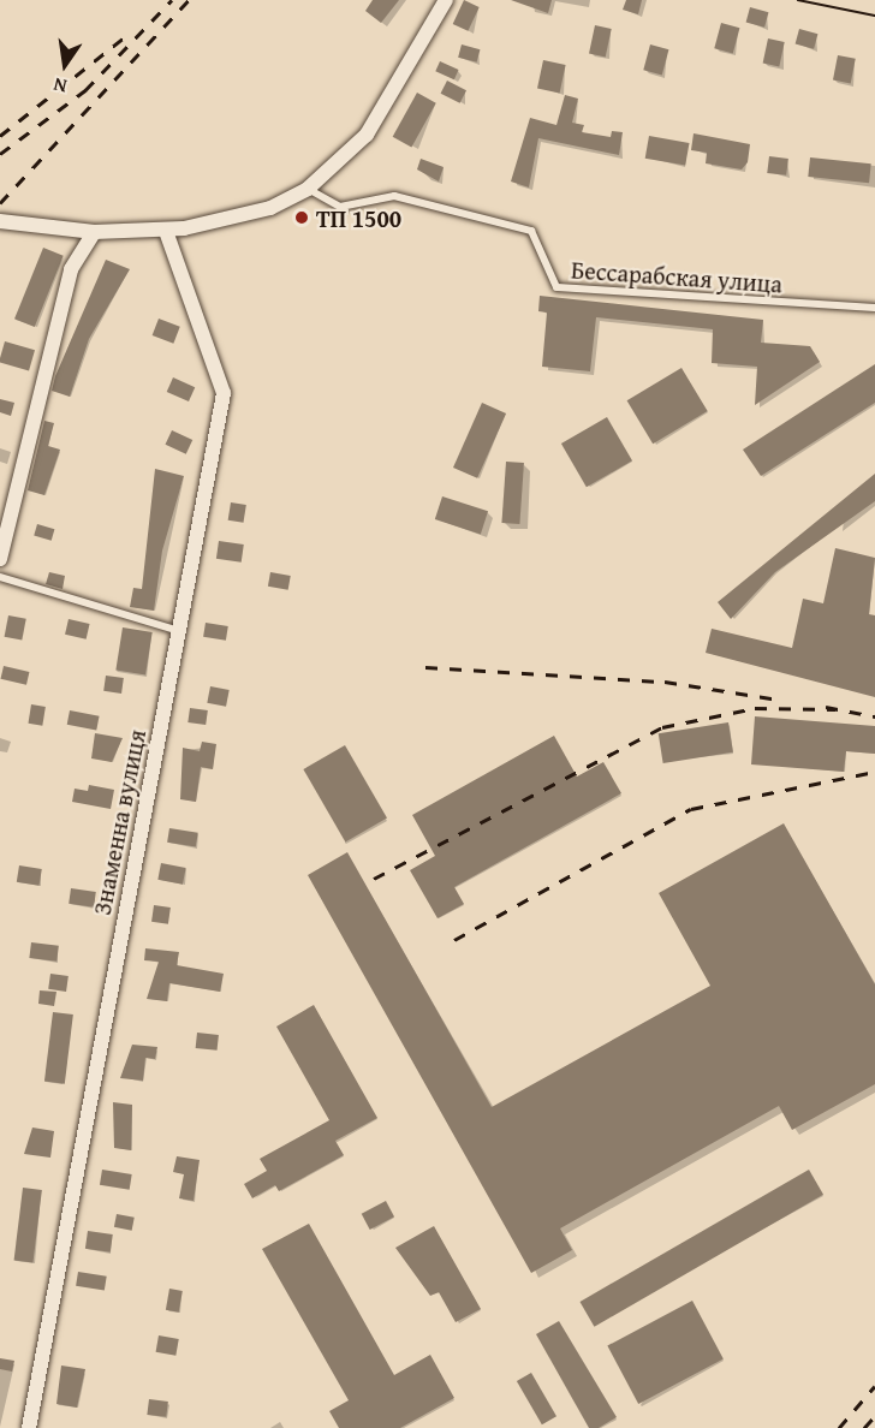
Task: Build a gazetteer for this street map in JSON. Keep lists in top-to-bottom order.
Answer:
{
  "streets": {
    "street": ["Знаменна вулиця"],
    "lane": ["Бессарабская улица"]
  },
  "places": ["ТП 1500"],
  "north": "bottom"
}
